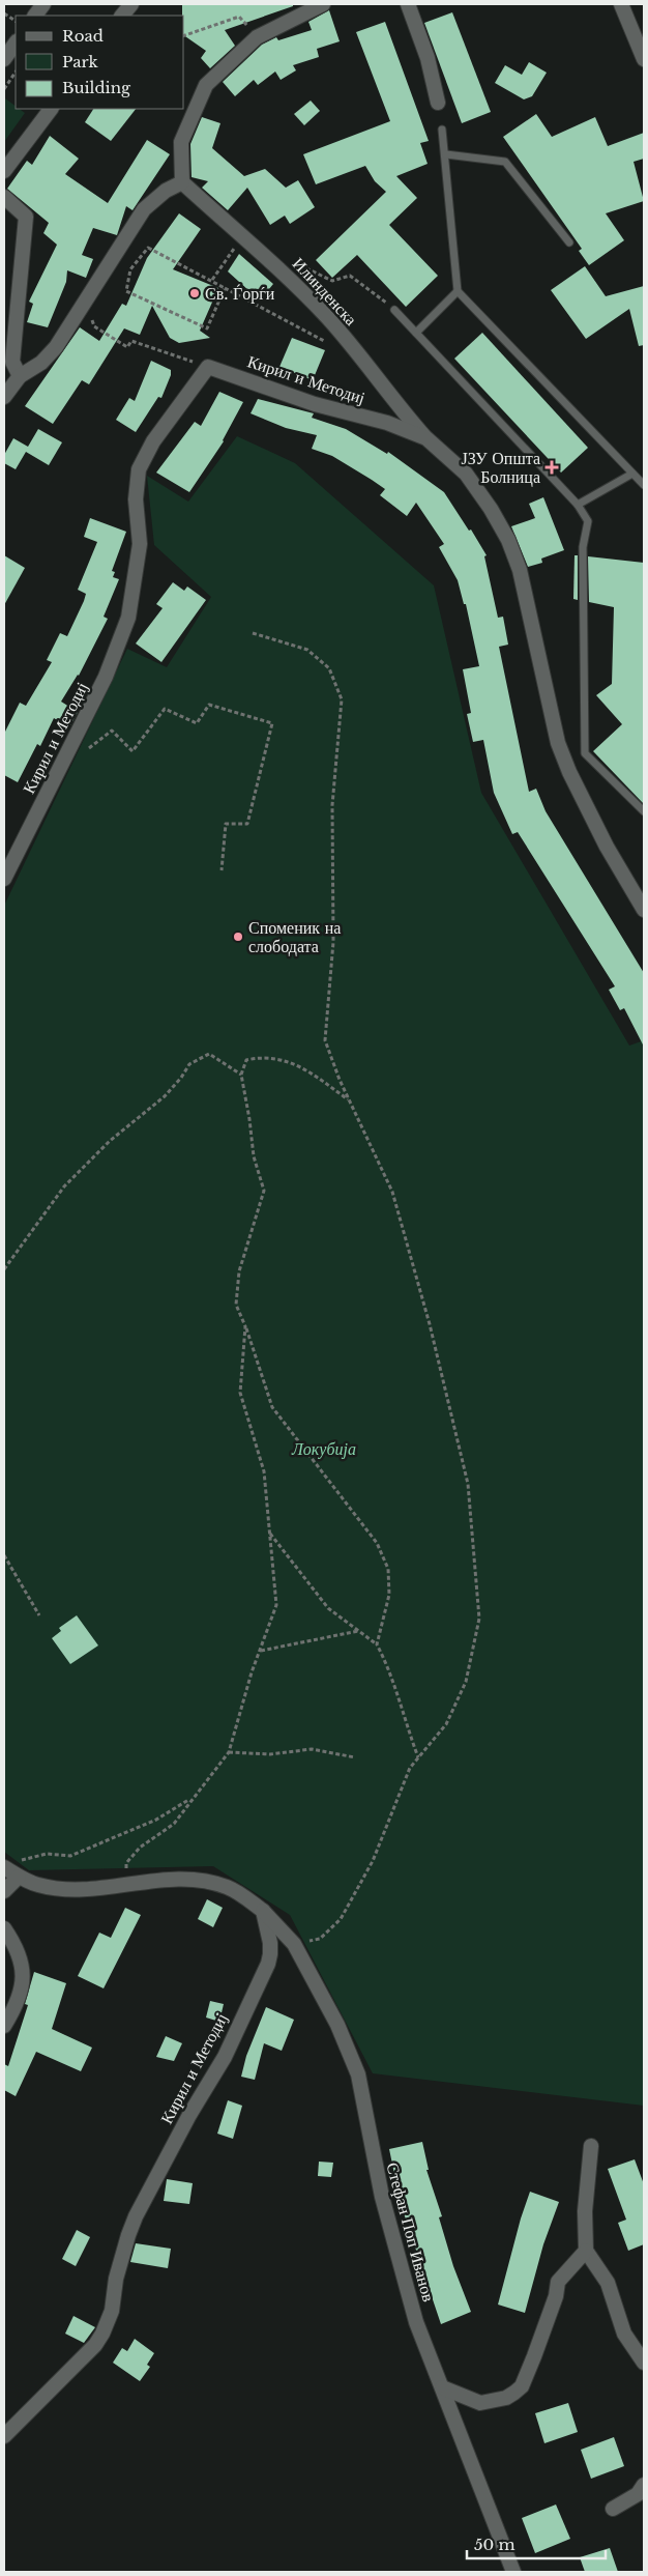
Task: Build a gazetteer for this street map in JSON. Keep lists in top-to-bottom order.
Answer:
{
  "streets": {
    "street": ["Илинденска", "Кирил и Методиј", "Стефан Поп Иванов"]
  },
  "crossings": [
    ["Илинденска", "Кирил и Методиј"],
    ["Кирил и Методиј", "Стефан Поп Иванов"]
  ],
  "parks": ["Локубија"],
  "places": {
    "other": ["Св. Ѓорѓи", "Споменик на слободата"],
    "health": ["ЈЗУ Општа Болница"]
  },
  "legend": ["Road", "Park", "Building"],
  "scale_bar": "50 m"
}
